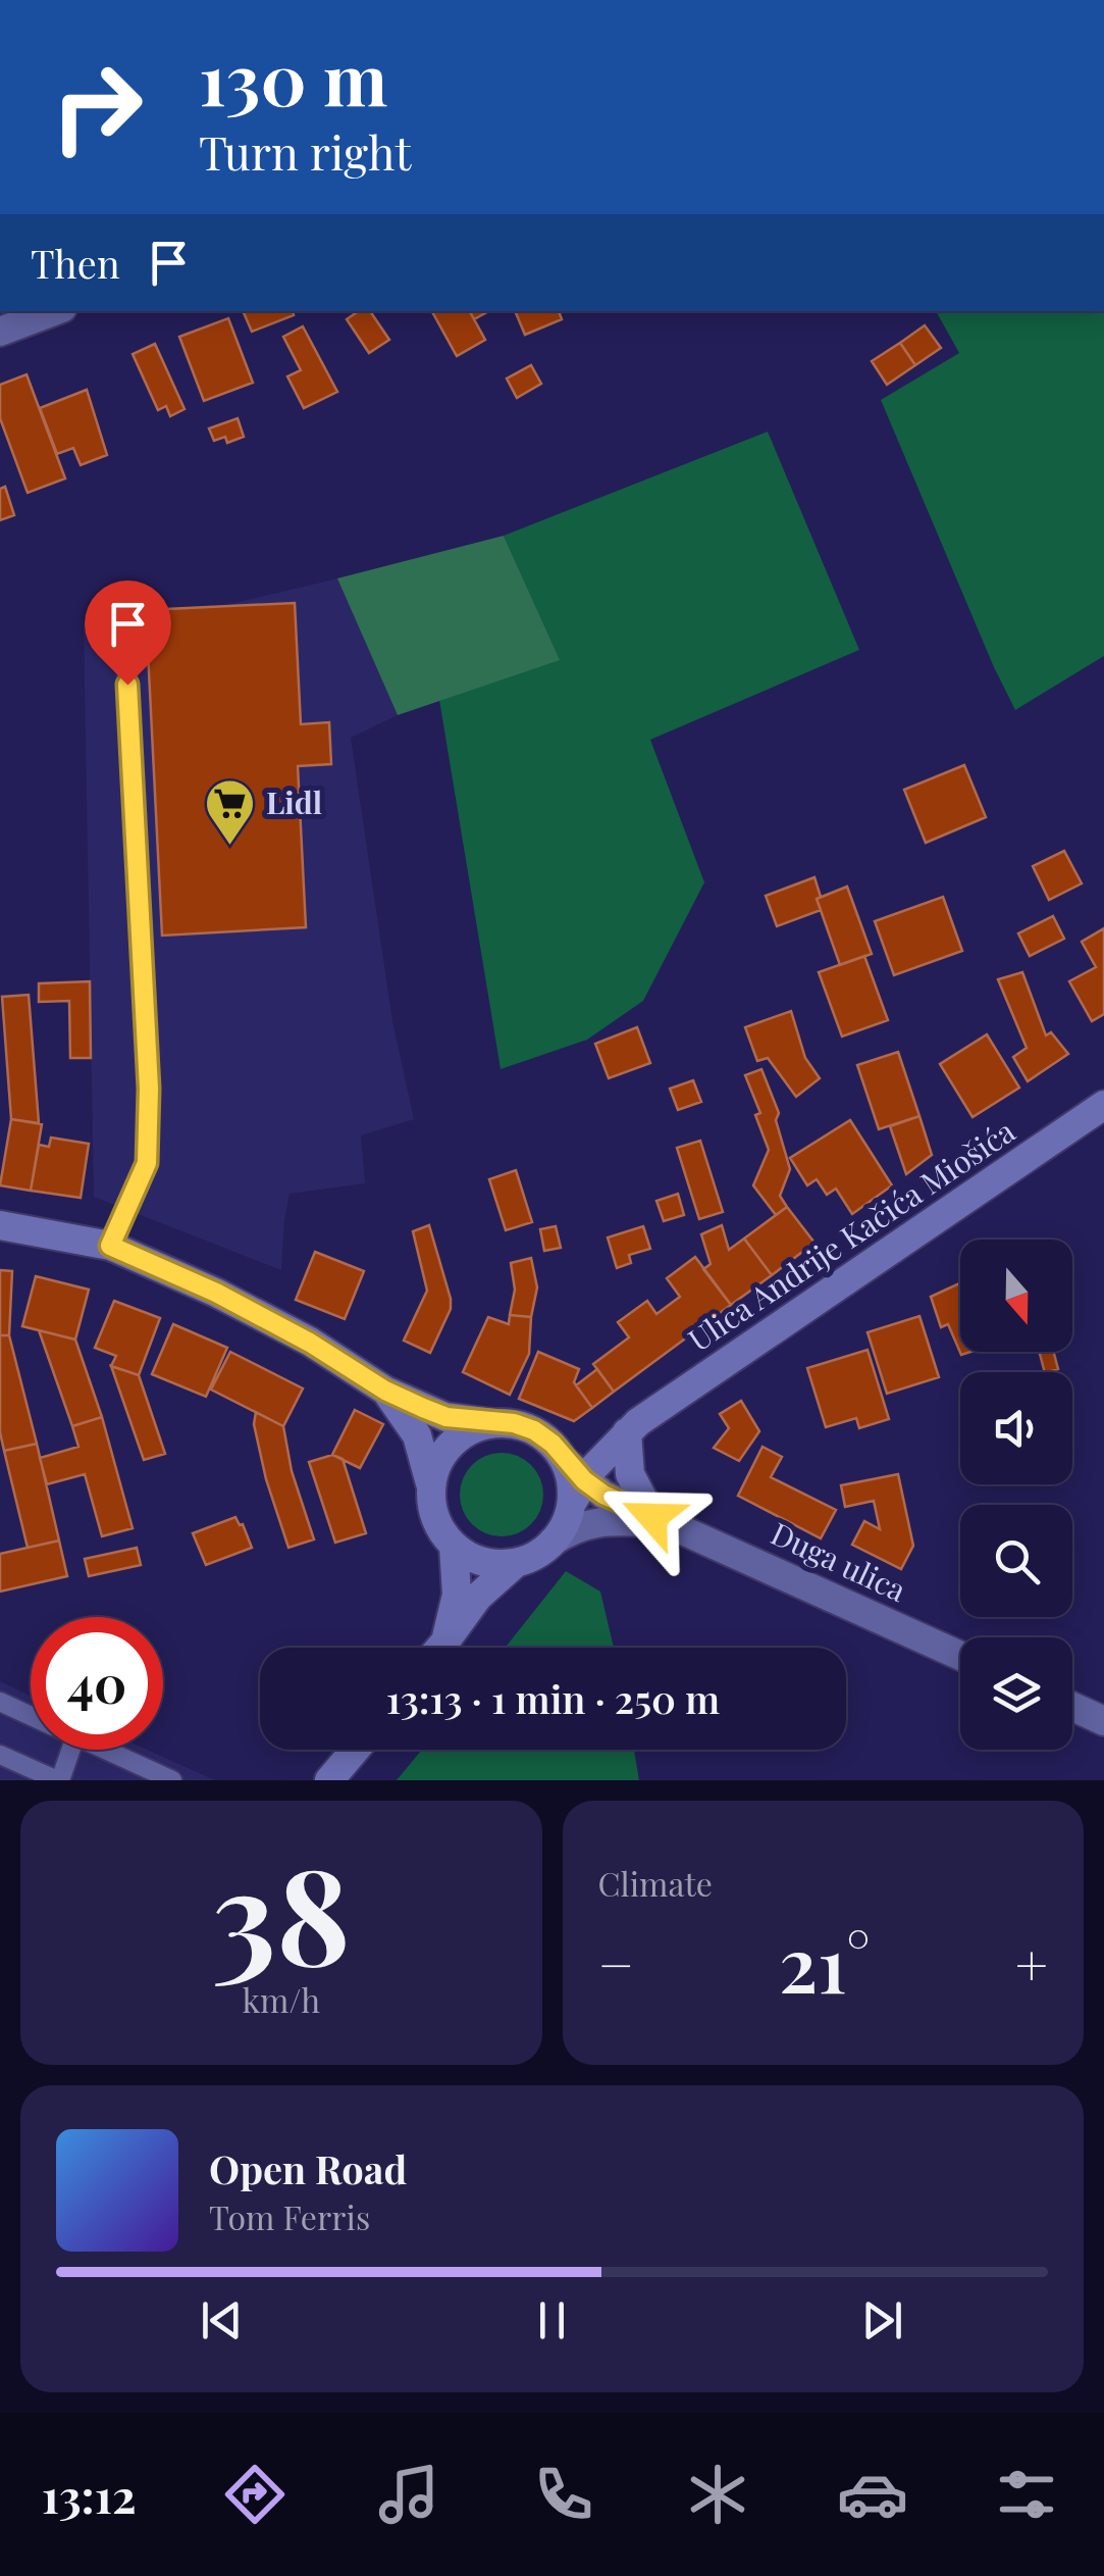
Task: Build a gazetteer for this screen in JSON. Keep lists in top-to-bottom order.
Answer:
{
  "streets": {
    "main road": ["Ulica Andrije Kačića Miošića", "Duga ulica"]
  },
  "crossings": [
    ["Ulica Andrije Kačića Miošića", "Duga ulica"]
  ],
  "places": {
    "supermarket": ["Lidl"]
  },
  "north": "bottom",
  "page": {
    "turn": ["130 m", "Turn right"],
    "then": "Then",
    "limit": "40",
    "trip": "13:13 · 1 min · 250 m",
    "tile": [
      ["38", "km/h"],
      "Climate"
    ],
    "heat": ["−", "21°", "+"],
    "song": ["Open Road", "Tom Ferris"],
    "tabs": "13:12"
  }
}
